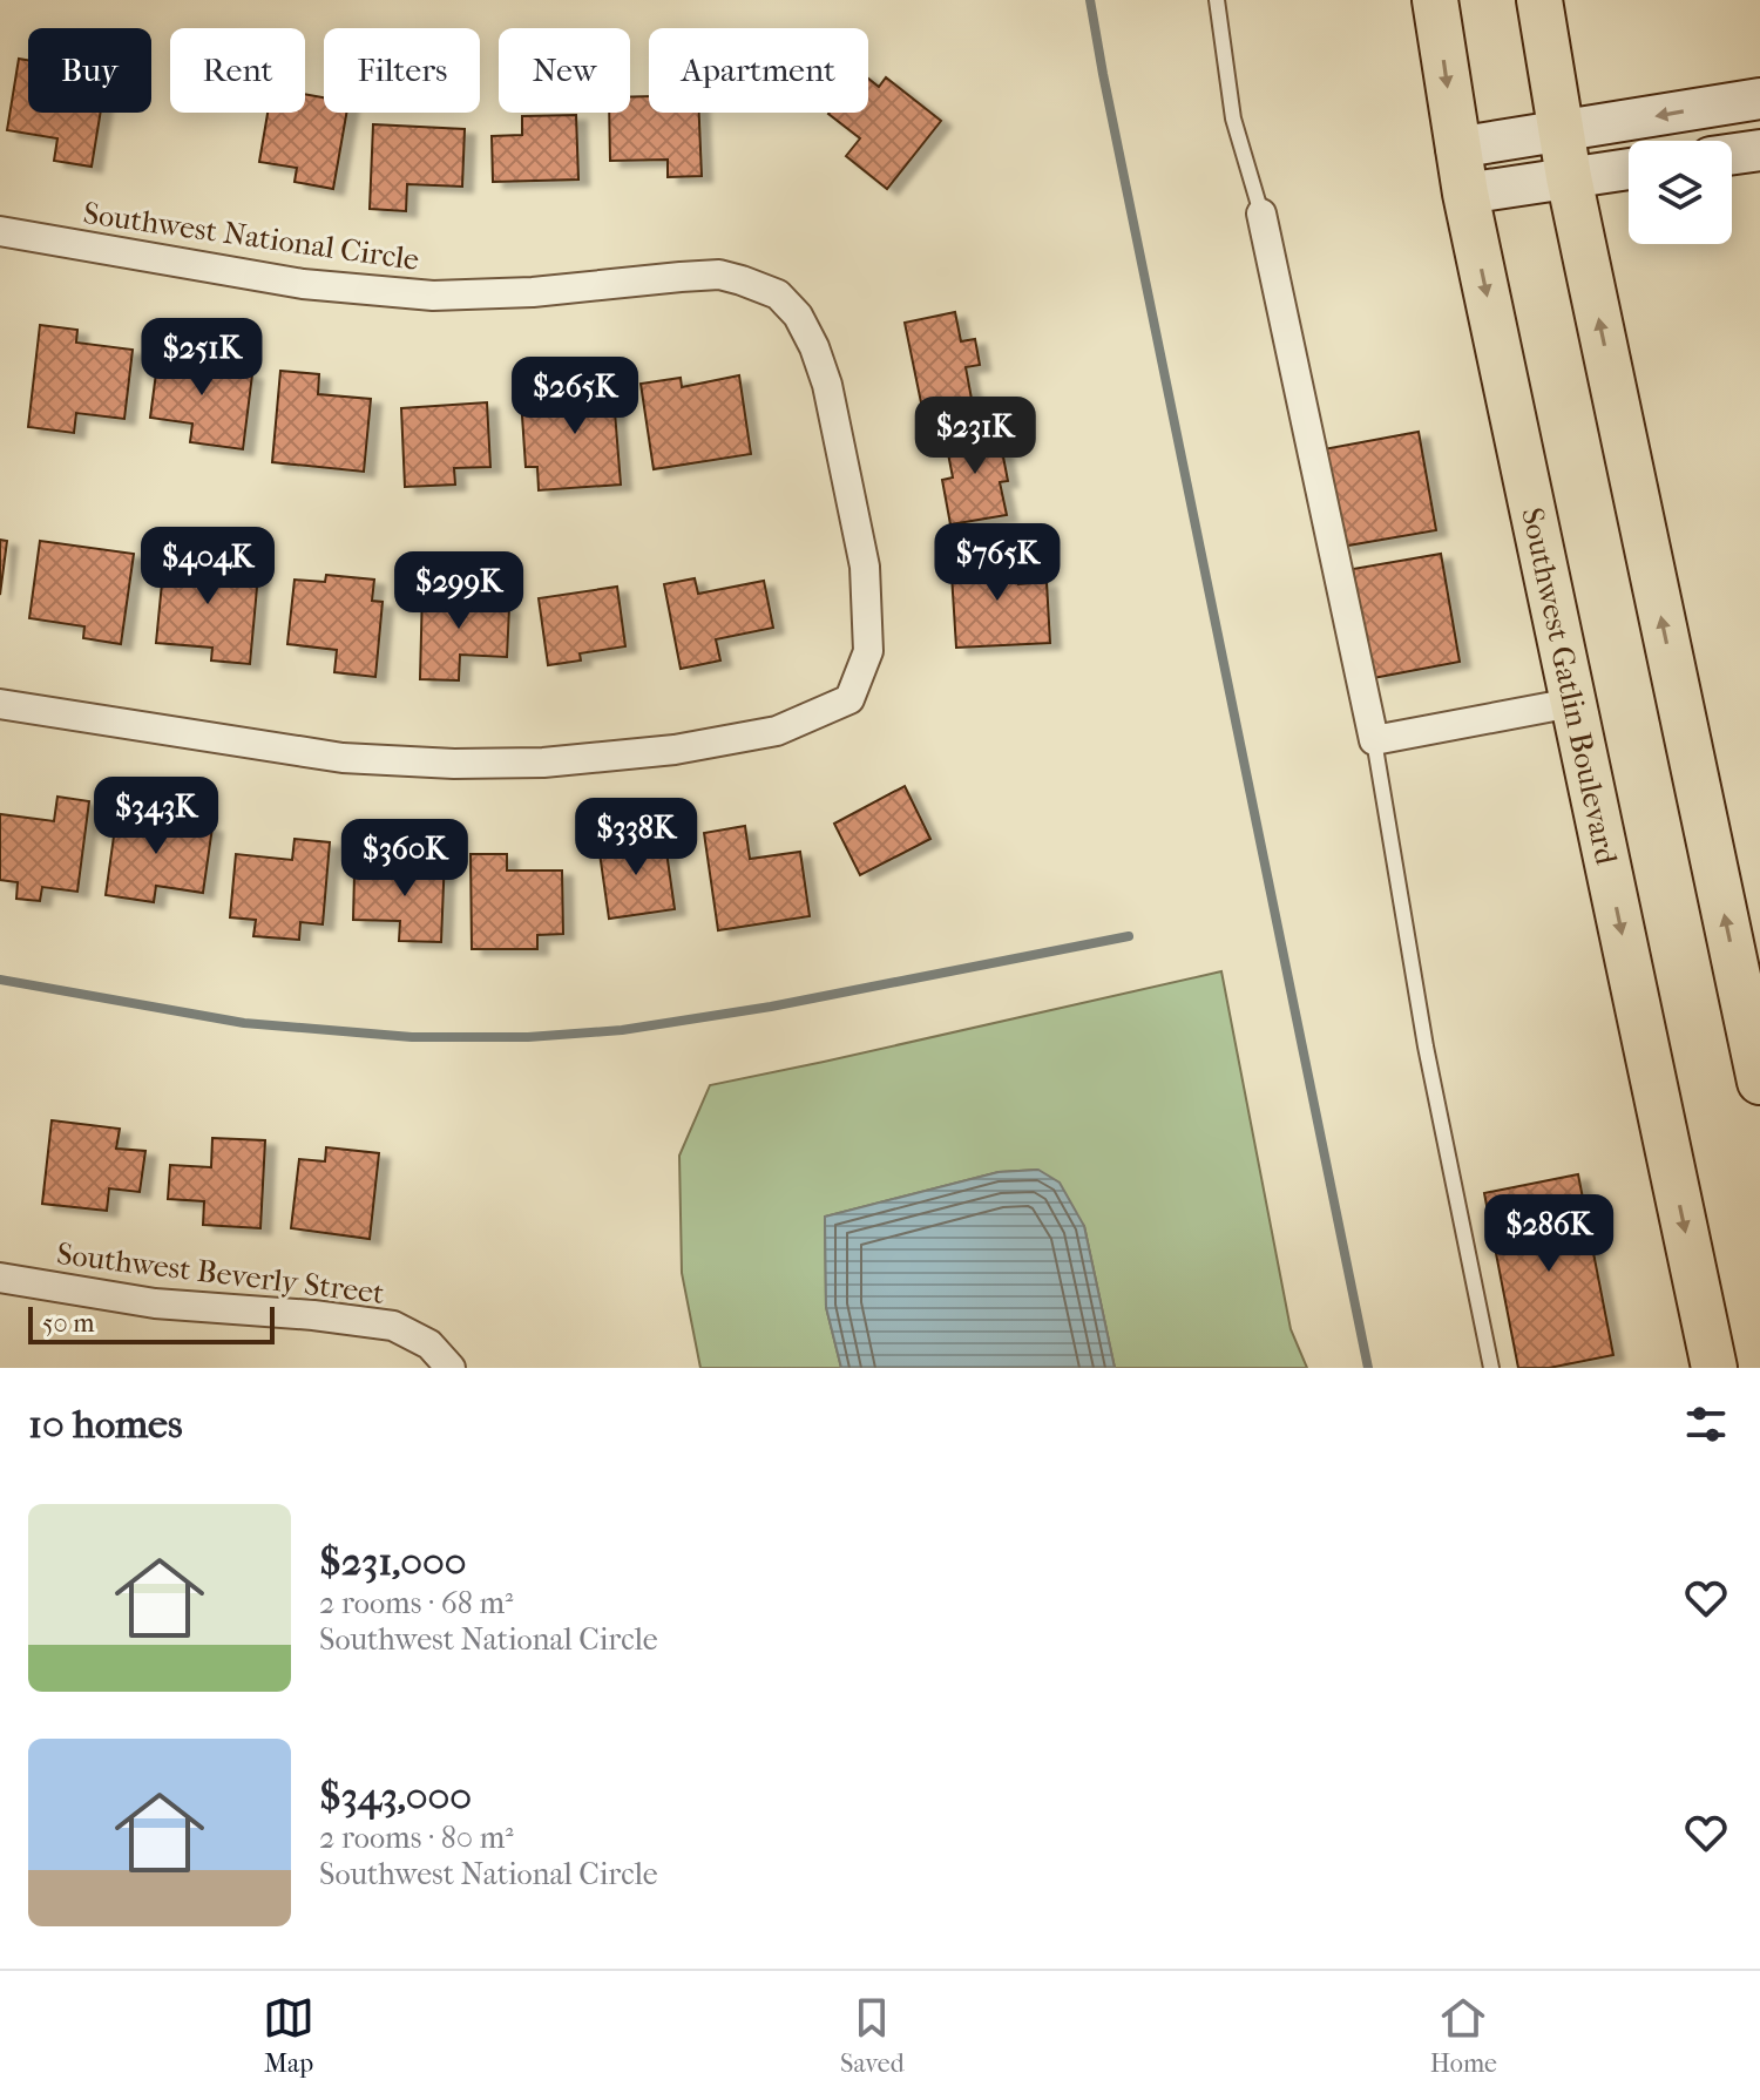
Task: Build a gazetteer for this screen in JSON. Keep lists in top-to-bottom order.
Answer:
{
  "streets": {
    "main road": ["Southwest Gatlin Boulevard"],
    "street": ["Southwest National Circle", "Southwest Beverly Street"]
  },
  "scale_bar": "50 m",
  "page": {
    "chip": [
      "Buy",
      "Rent",
      "Filters",
      "New",
      "Apartment"
    ],
    "price": [
      "$251K",
      "$265K",
      "$231K",
      "$765K",
      "$404K",
      "$299K",
      "$343K",
      "$338K",
      "$360K",
      "$286K"
    ],
    "scale": "50 m",
    "heading": "10 homes",
    "list": [
      {
        "name": "$231,000",
        "note": "2 rooms · 68 m² · Southwest National Circle"
      },
      {
        "name": "$343,000",
        "note": "2 rooms · 80 m² · Southwest National Circle"
      }
    ],
    "tabs": ["Map", "Saved", "Home"]
  }
}
